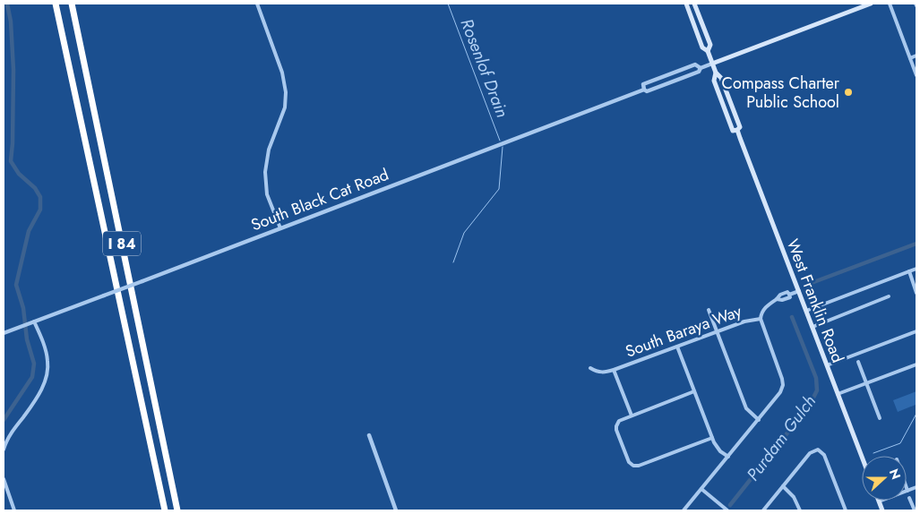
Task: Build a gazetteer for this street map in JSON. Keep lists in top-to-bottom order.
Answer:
{
  "streets": {
    "highway": ["I 84"],
    "main road": ["West Franklin Road"],
    "street": ["South Black Cat Road", "South Baraya Way"]
  },
  "crossings": [
    ["South Black Cat Road", "West Franklin Road"],
    ["West Franklin Road", "South Baraya Way"]
  ],
  "water": ["Rosenlof Drain", "Purdam Gulch"],
  "places": ["Compass Charter Public School"],
  "north": "right"
}
